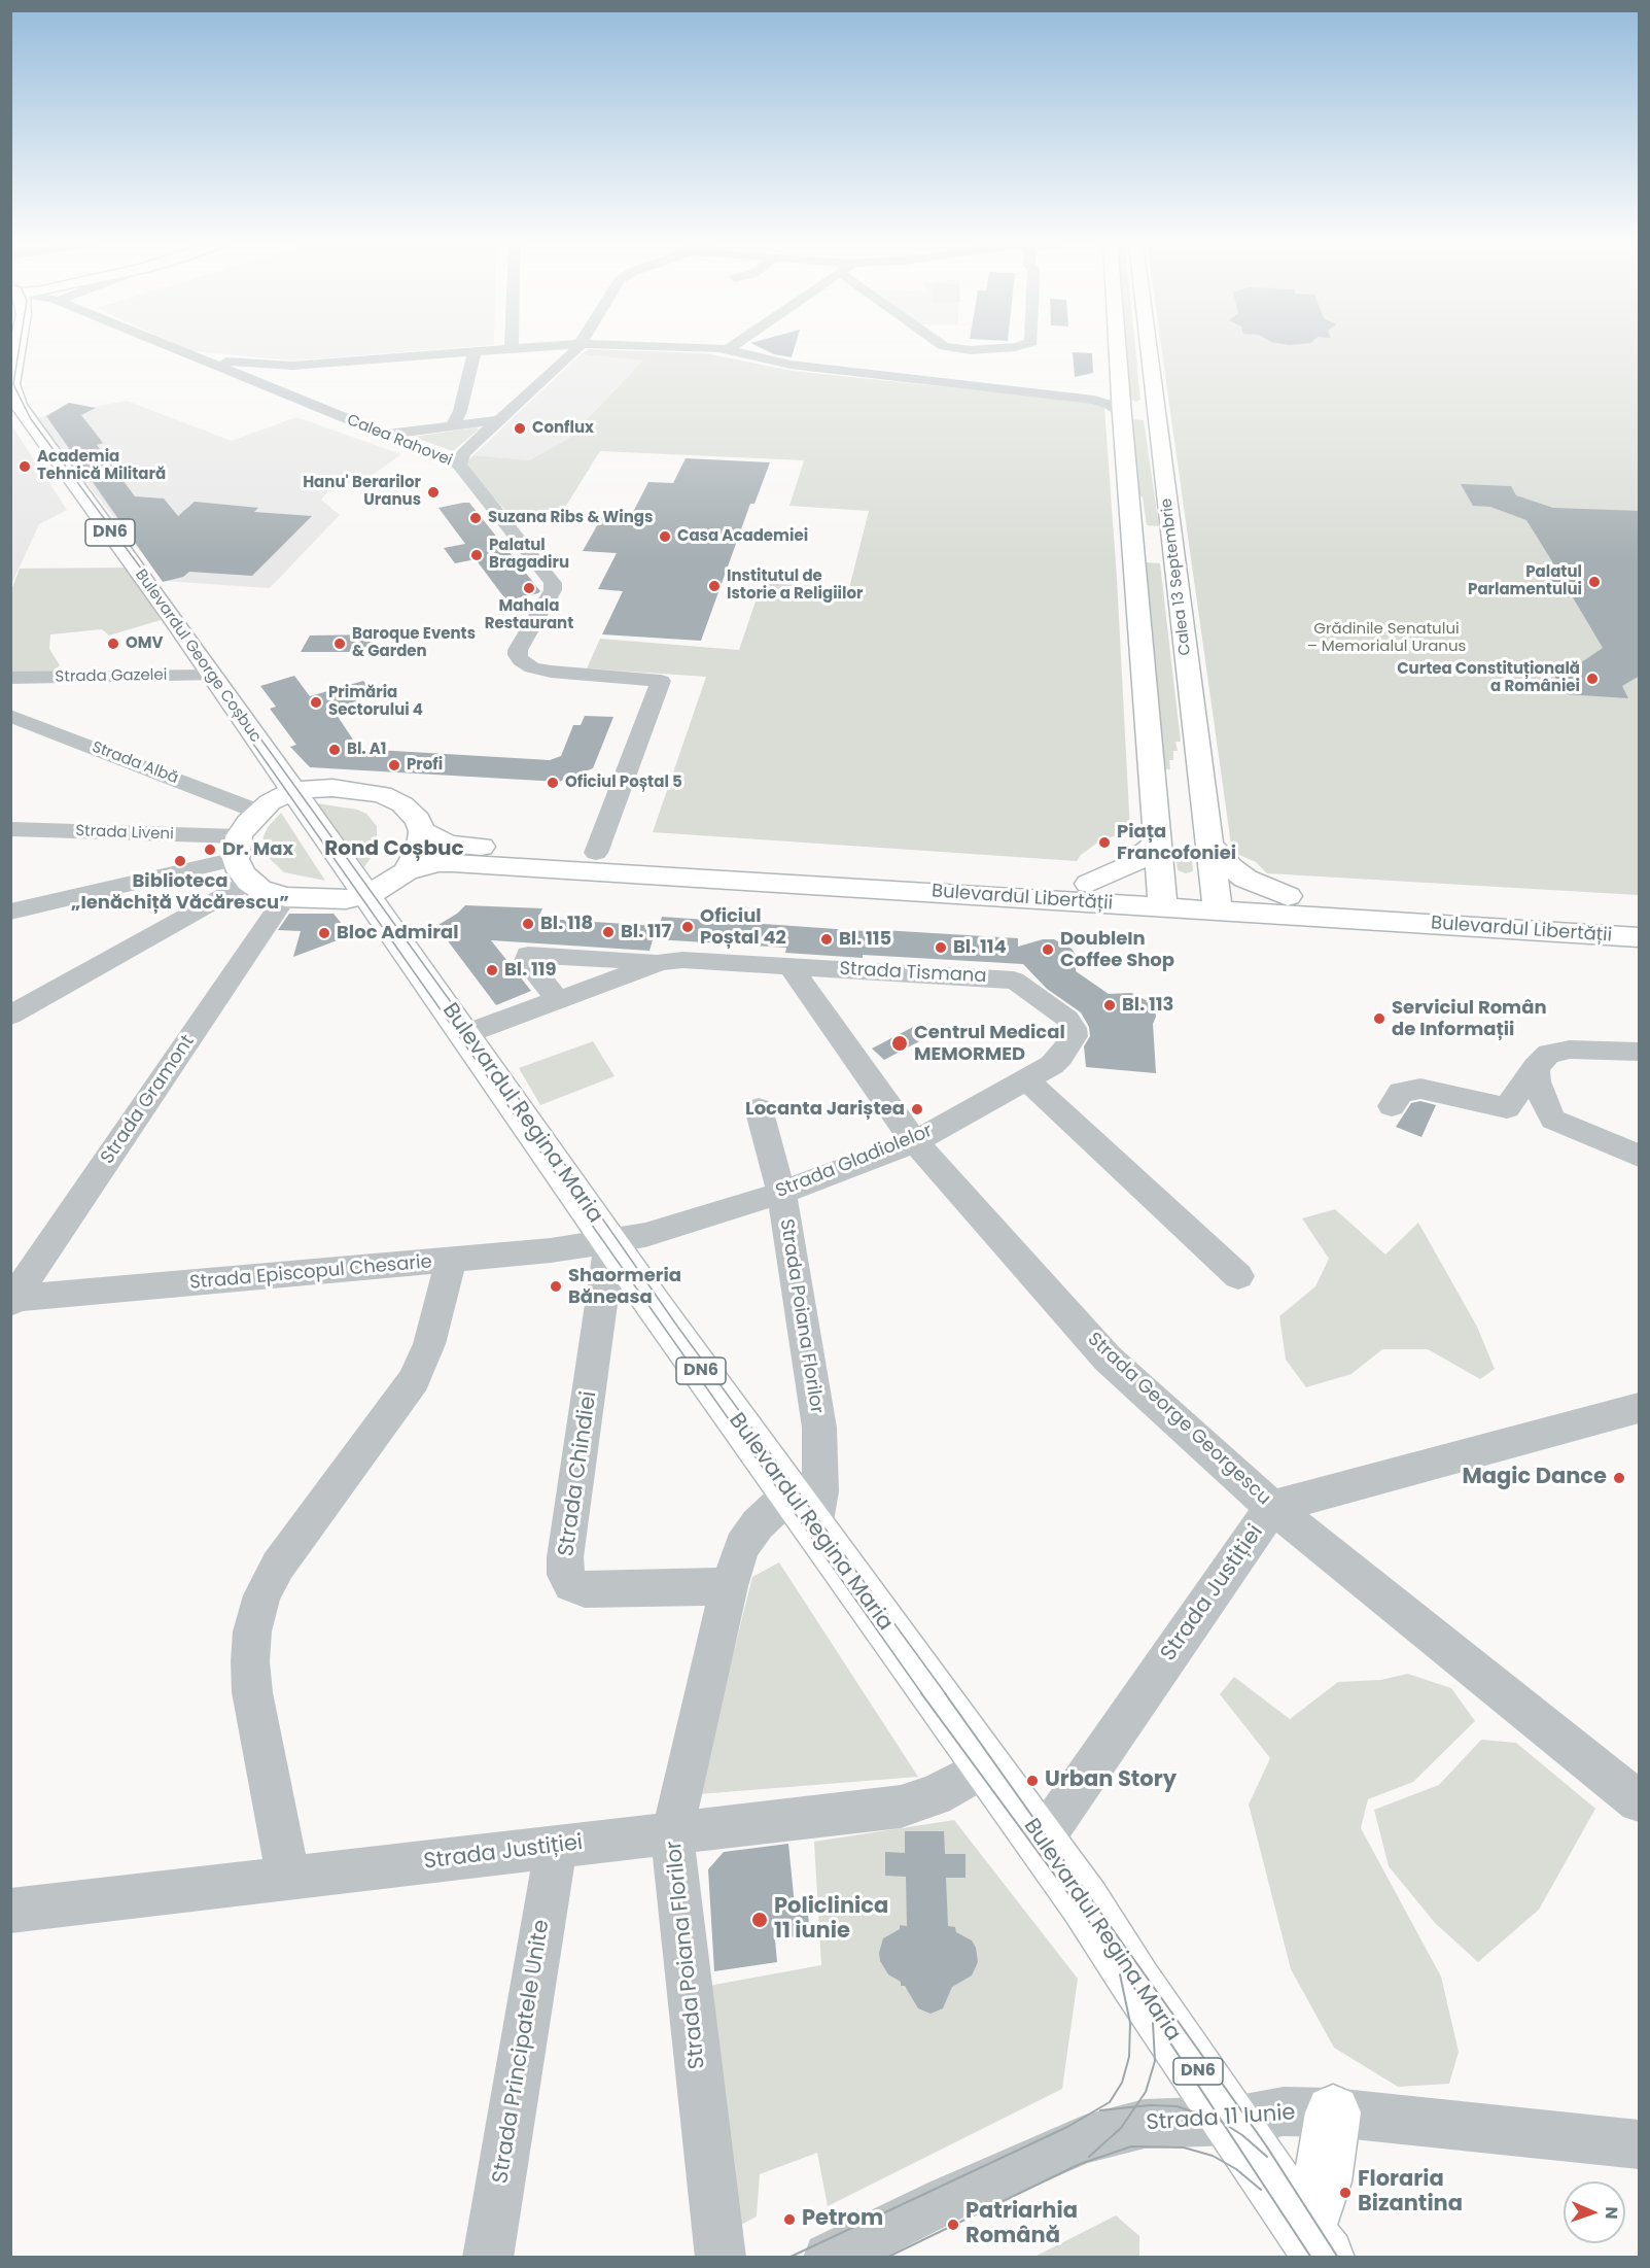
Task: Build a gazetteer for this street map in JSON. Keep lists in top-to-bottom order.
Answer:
{
  "streets": {
    "main road": [
      "DN6",
      "Calea 13 Septembrie",
      "Bulevardul George Coșbuc",
      "Bulevardul Libertății",
      "Bulevardul Regina Maria"
    ],
    "street": [
      "Calea Rahovei",
      "Strada Gazelei",
      "Strada Albă",
      "Strada Liveni",
      "Strada Tismana",
      "Strada Gramont",
      "Strada Gladiolelor",
      "Strada Episcopul Chesarie",
      "Strada Poiana Florilor",
      "Strada George Georgescu",
      "Strada Chindiei",
      "Strada Justiției",
      "Strada Principatele Unite",
      "Strada 11 Iunie"
    ]
  },
  "crossings": [
    ["Calea Rahovei", "Bulevardul Libertății"],
    ["Calea 13 Septembrie", "Bulevardul Libertății"],
    ["Bulevardul George Coșbuc", "Strada Gazelei"],
    ["Bulevardul George Coșbuc", "Bulevardul Regina Maria"],
    ["Strada Tismana", "Bulevardul Regina Maria"],
    ["Strada Tismana", "Strada Gladiolelor"],
    ["Strada Tismana", "Strada George Georgescu"],
    ["Strada Gramont", "Strada Episcopul Chesarie"],
    ["Bulevardul Regina Maria", "Strada Gladiolelor"],
    ["Bulevardul Regina Maria", "Strada Episcopul Chesarie"],
    ["Bulevardul Regina Maria", "Strada Poiana Florilor"],
    ["Bulevardul Regina Maria", "Strada Chindiei"],
    ["Bulevardul Regina Maria", "Strada Justiției"],
    ["Bulevardul Regina Maria", "Strada 11 Iunie"],
    ["Strada Gladiolelor", "Strada Episcopul Chesarie"],
    ["Strada Gladiolelor", "Strada Poiana Florilor"],
    ["Strada Gladiolelor", "Strada George Georgescu"],
    ["Strada Gladiolelor", "Strada Chindiei"],
    ["Strada Episcopul Chesarie", "Strada Chindiei"],
    ["Strada Poiana Florilor", "Strada Chindiei"],
    ["Strada Poiana Florilor", "Strada Justiției"],
    ["Strada George Georgescu", "Strada Justiției"],
    ["Strada Justiției", "Strada Principatele Unite"]
  ],
  "districts": ["Rond Coșbuc"],
  "parks": ["Grădinile Senatului – Memorialul Uranus"],
  "places": [
    "Conflux",
    "Academia Tehnică Militară",
    "Hanu' Berarilor Uranus",
    "Suzana Ribs & Wings",
    "Casa Academiei",
    "Palatul Bragadiru",
    "Palatul Parlamentului",
    "Institutul de Istorie a Religiilor",
    "Mahala Restaurant",
    "OMV",
    "Baroque Events & Garden",
    "Curtea Constituțională a României",
    "Primăria Sectorului 4",
    "Bl. A1",
    "Profi",
    "Oficiul Poștal 5",
    "Piața Francofoniei",
    "Dr. Max",
    "Biblioteca „Ienăchiță Văcărescu”",
    "Bl. 118",
    "Oficiul Poștal 42",
    "Bl. 117",
    "Bloc Admiral",
    "Bl. 115",
    "Bl. 114",
    "DoubleIn Coffee Shop",
    "Bl. 119",
    "Bl. 113",
    "Serviciul Român de Informații",
    "Centrul Medical MEMORMED",
    "Locanta Jariștea",
    "Shaormeria Băneasa",
    "Magic Dance",
    "Urban Story",
    "Policlinica 11 iunie",
    "Floraria Bizantina",
    "Petrom",
    "Patriarhia Română"
  ],
  "north": "right"
}
